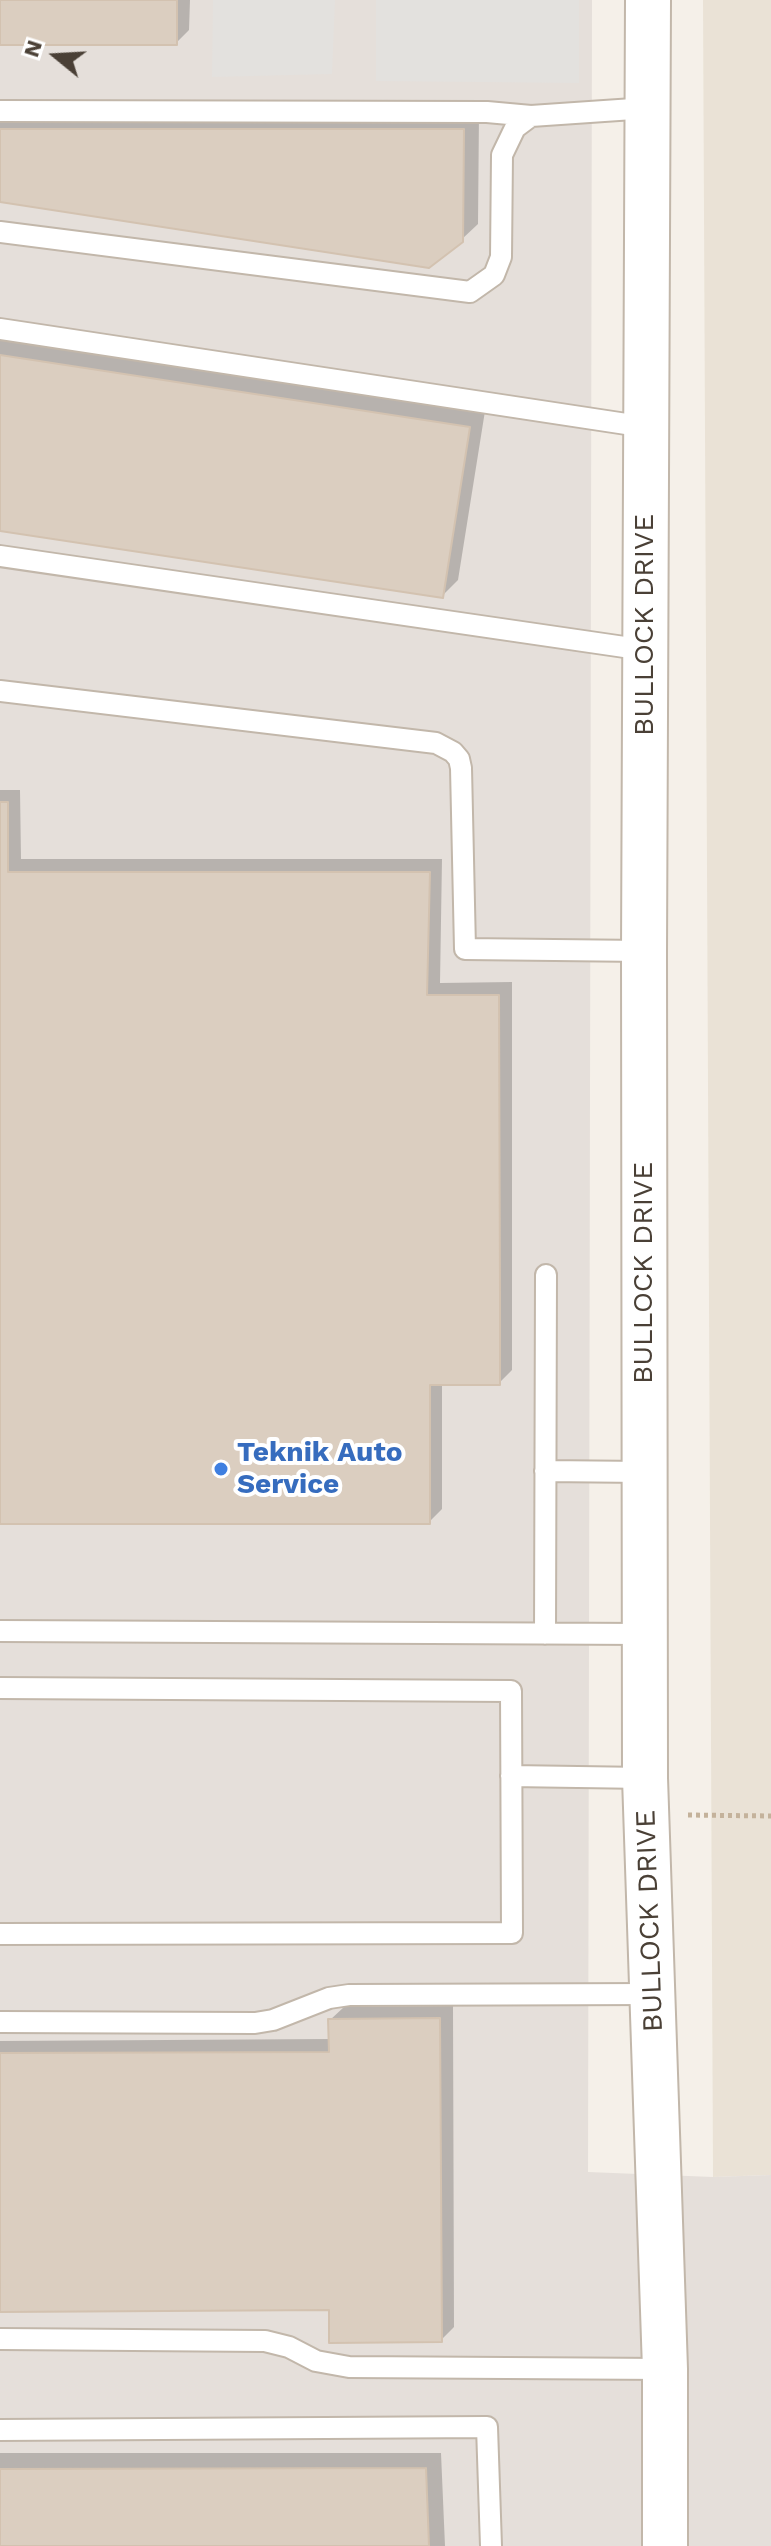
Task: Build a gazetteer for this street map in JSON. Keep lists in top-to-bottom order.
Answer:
{
  "streets": {
    "street": ["BULLOCK DRIVE"]
  },
  "places": ["Teknik Auto Service"],
  "north": "left"
}
